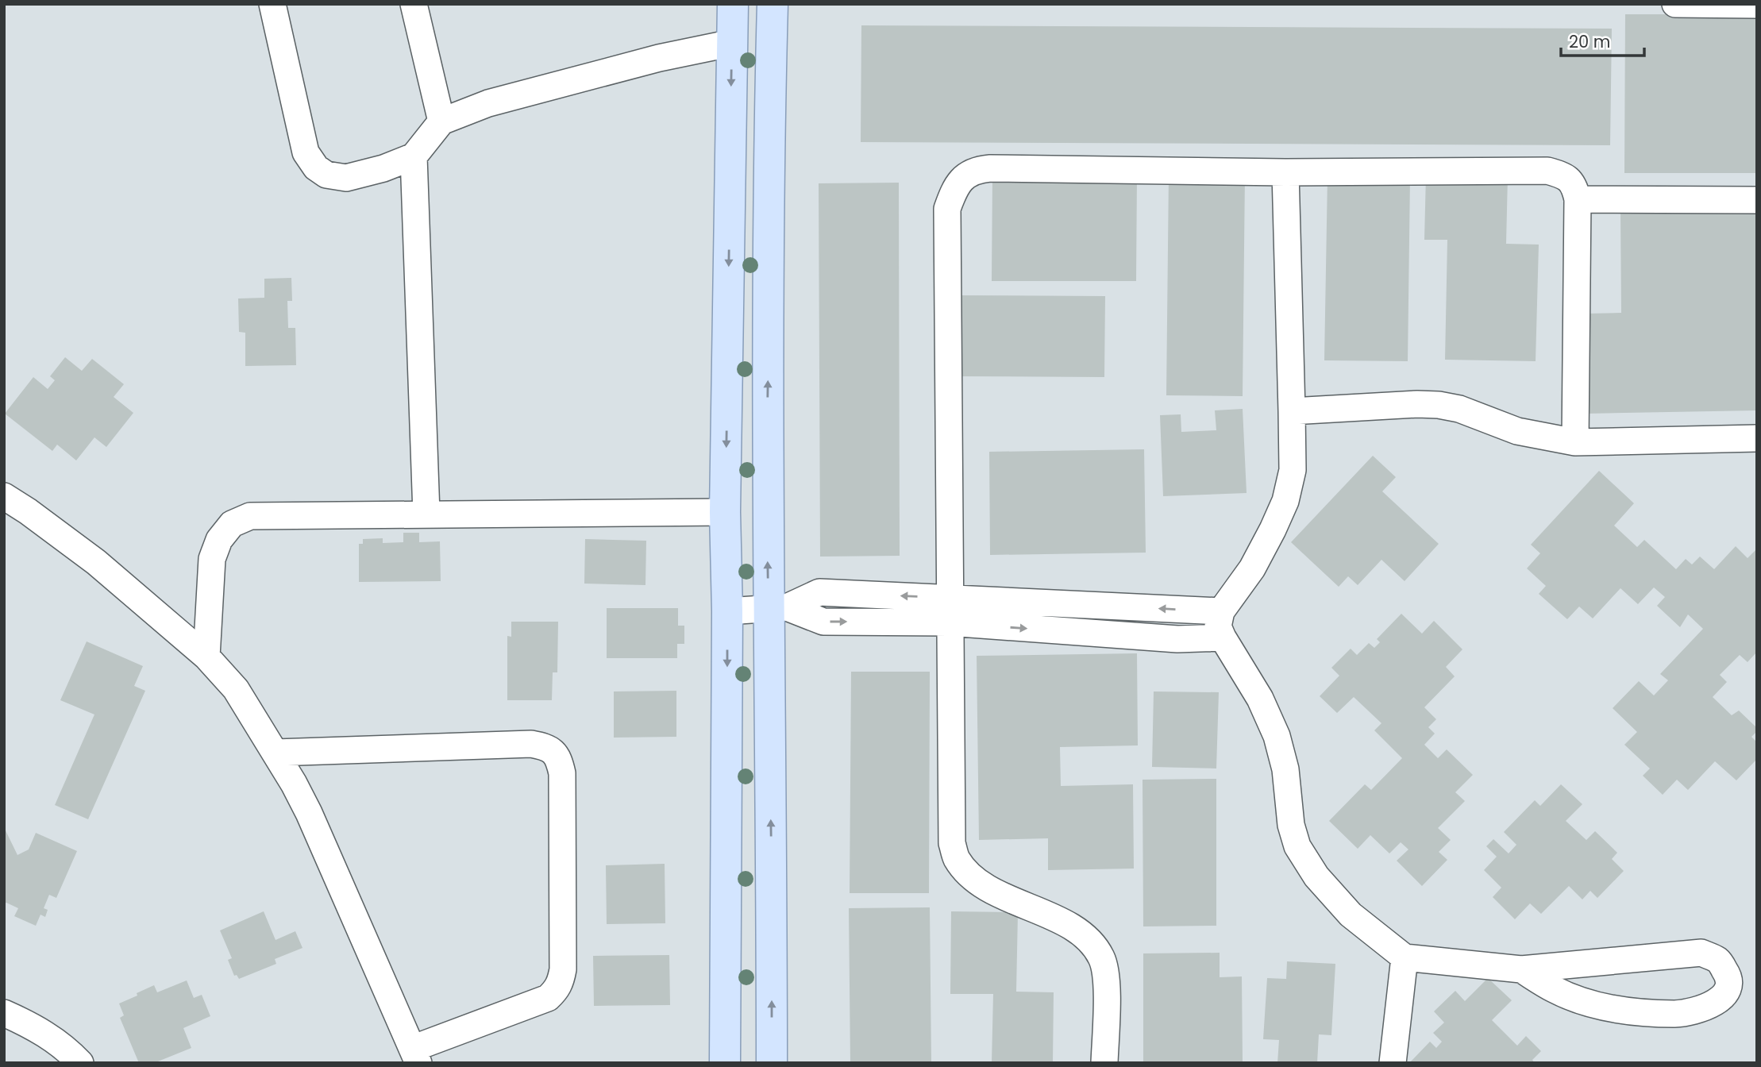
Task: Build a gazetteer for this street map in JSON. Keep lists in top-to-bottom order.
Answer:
{
  "scale_bar": "20 m"
}
